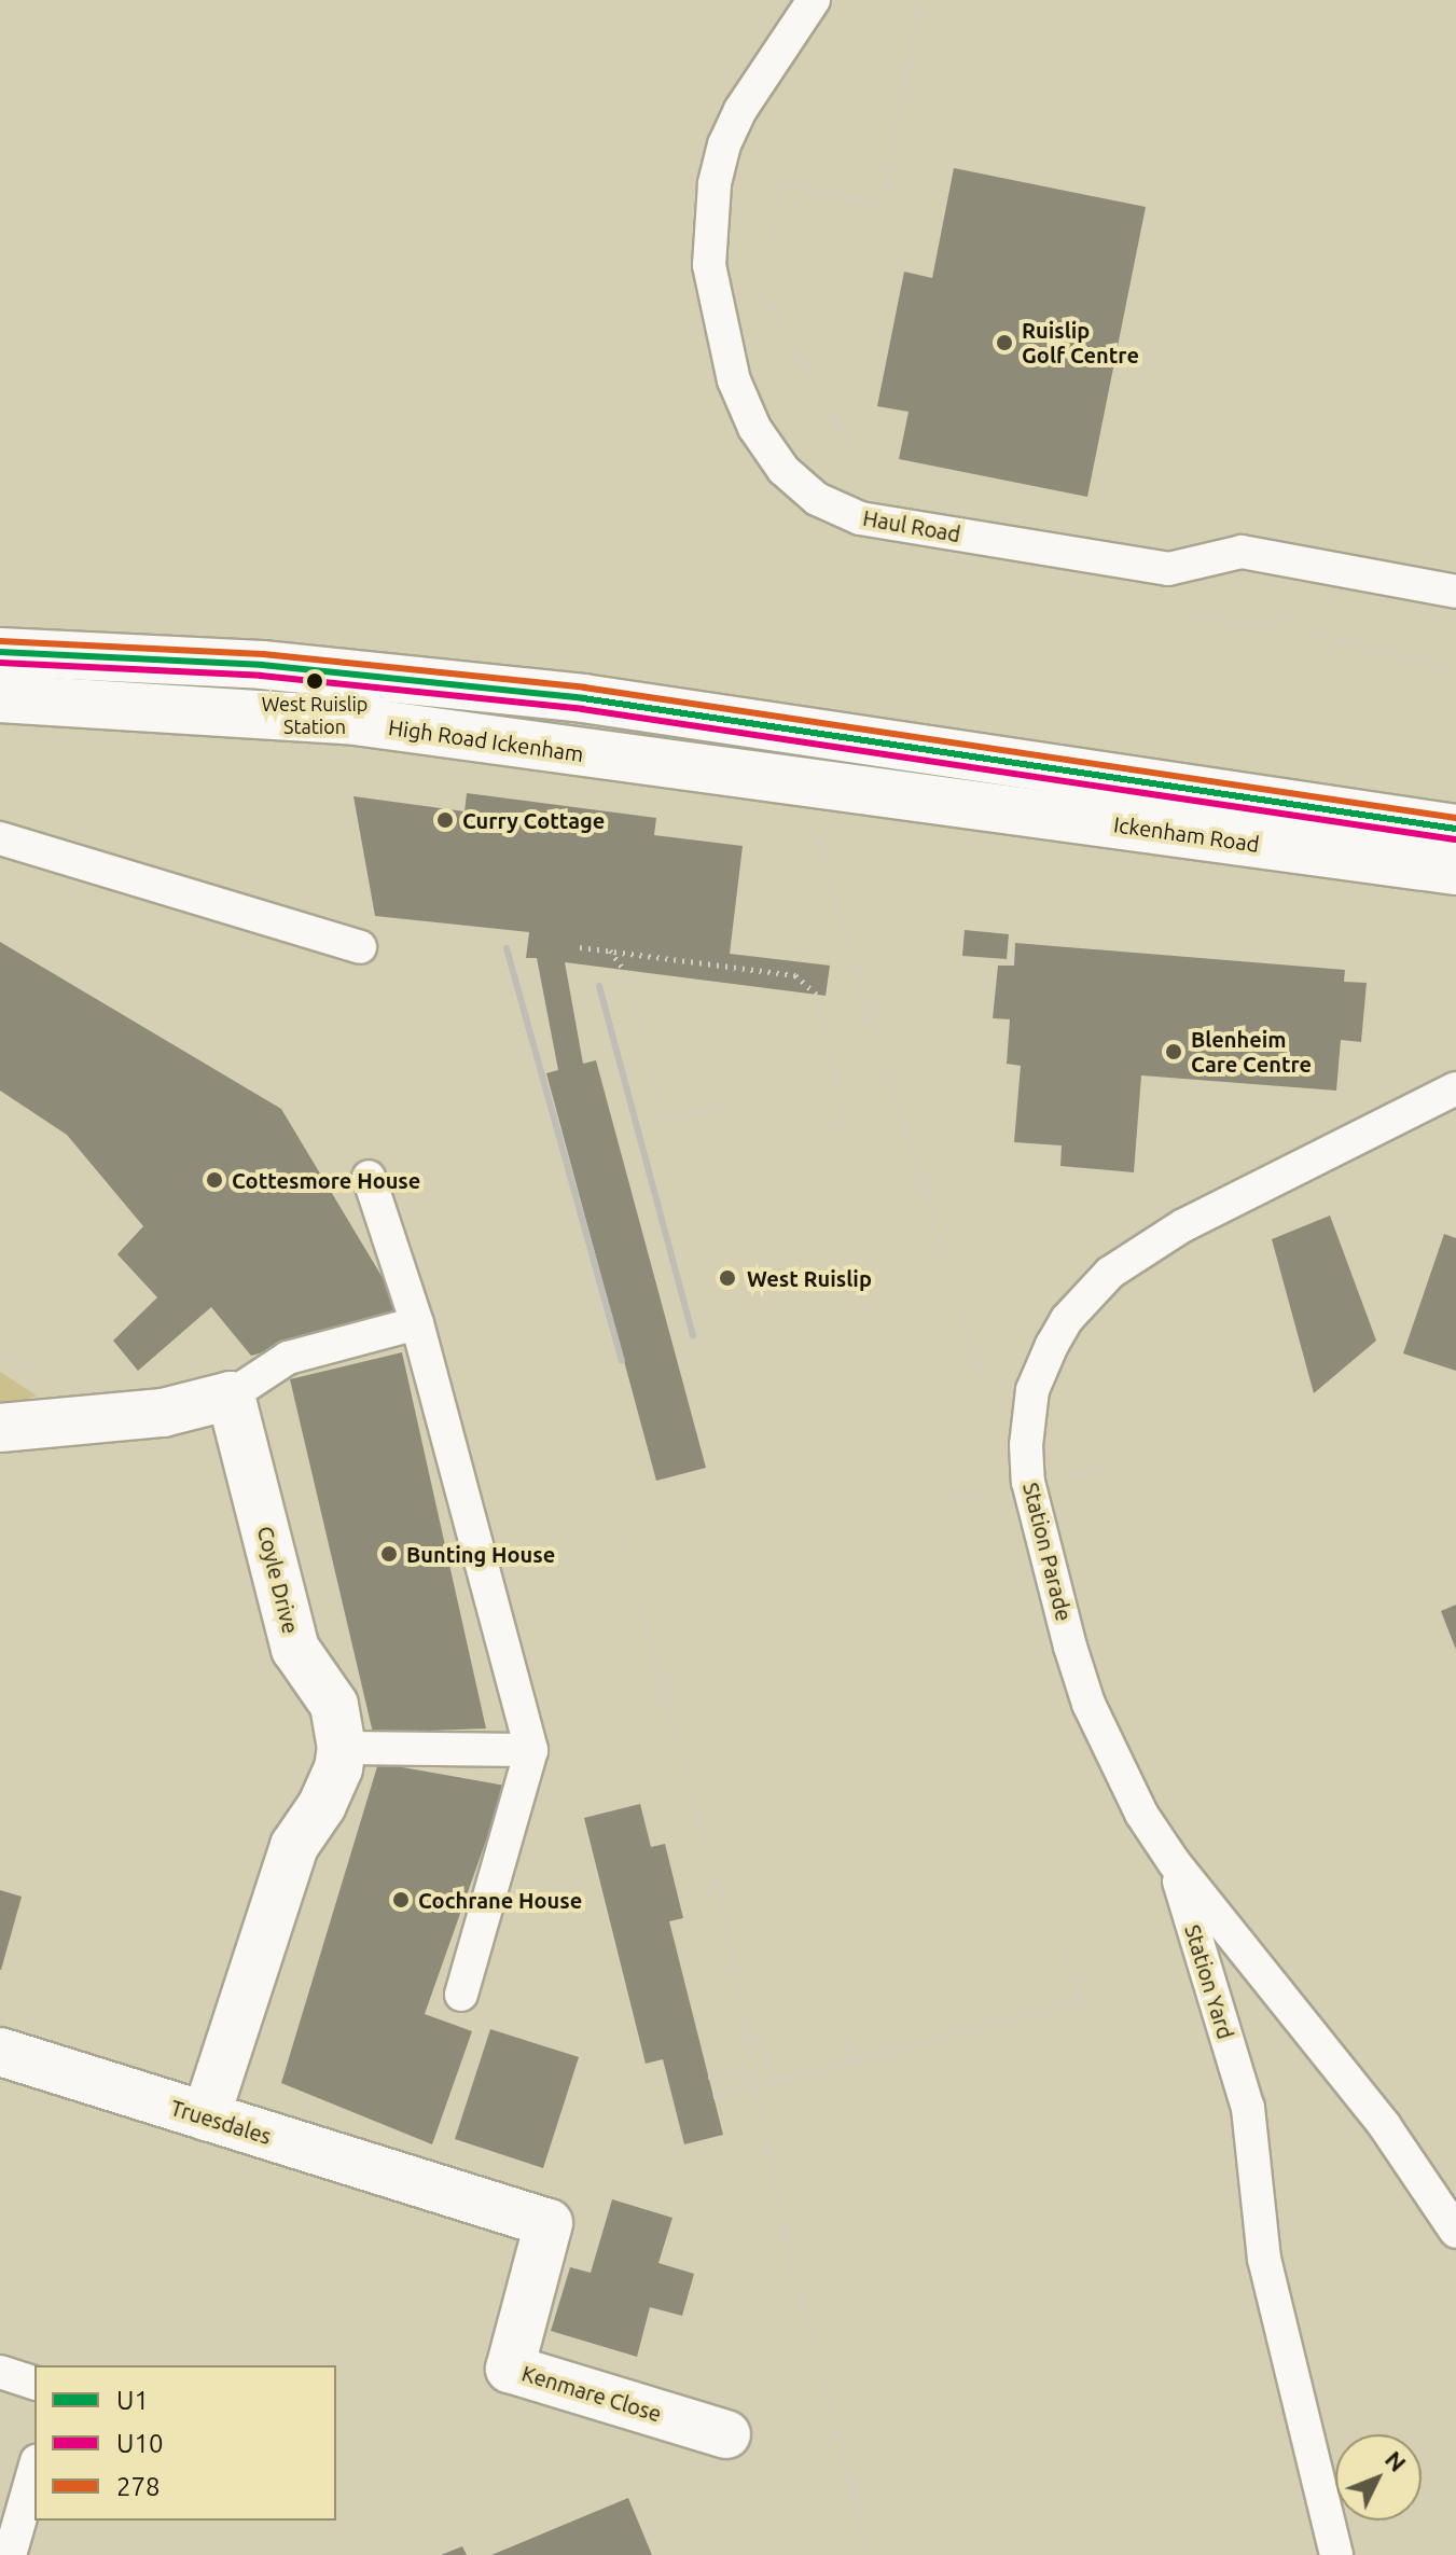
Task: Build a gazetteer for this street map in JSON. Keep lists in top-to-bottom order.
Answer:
{
  "streets": {
    "main road": [
      "High Road Ickenham",
      "Ickenham Road",
      "Coyle Drive",
      "Truesdales",
      "Kenmare Close"
    ],
    "lane": ["Haul Road", "Station Parade", "Station Yard"]
  },
  "crossings": [
    ["High Road Ickenham", "Ickenham Road"],
    ["Station Parade", "Station Yard"],
    ["Coyle Drive", "Truesdales"],
    ["Truesdales", "Kenmare Close"]
  ],
  "places": [
    "Ruislip Golf Centre",
    "West Ruislip Station",
    "Curry Cottage",
    "Blenheim Care Centre",
    "Cottesmore House",
    "West Ruislip",
    "Bunting House",
    "Cochrane House"
  ],
  "lines": ["transit line 278", "transit line U1", "transit line U10"],
  "legend": ["U1", "U10", "278"],
  "north": "top right"
}
